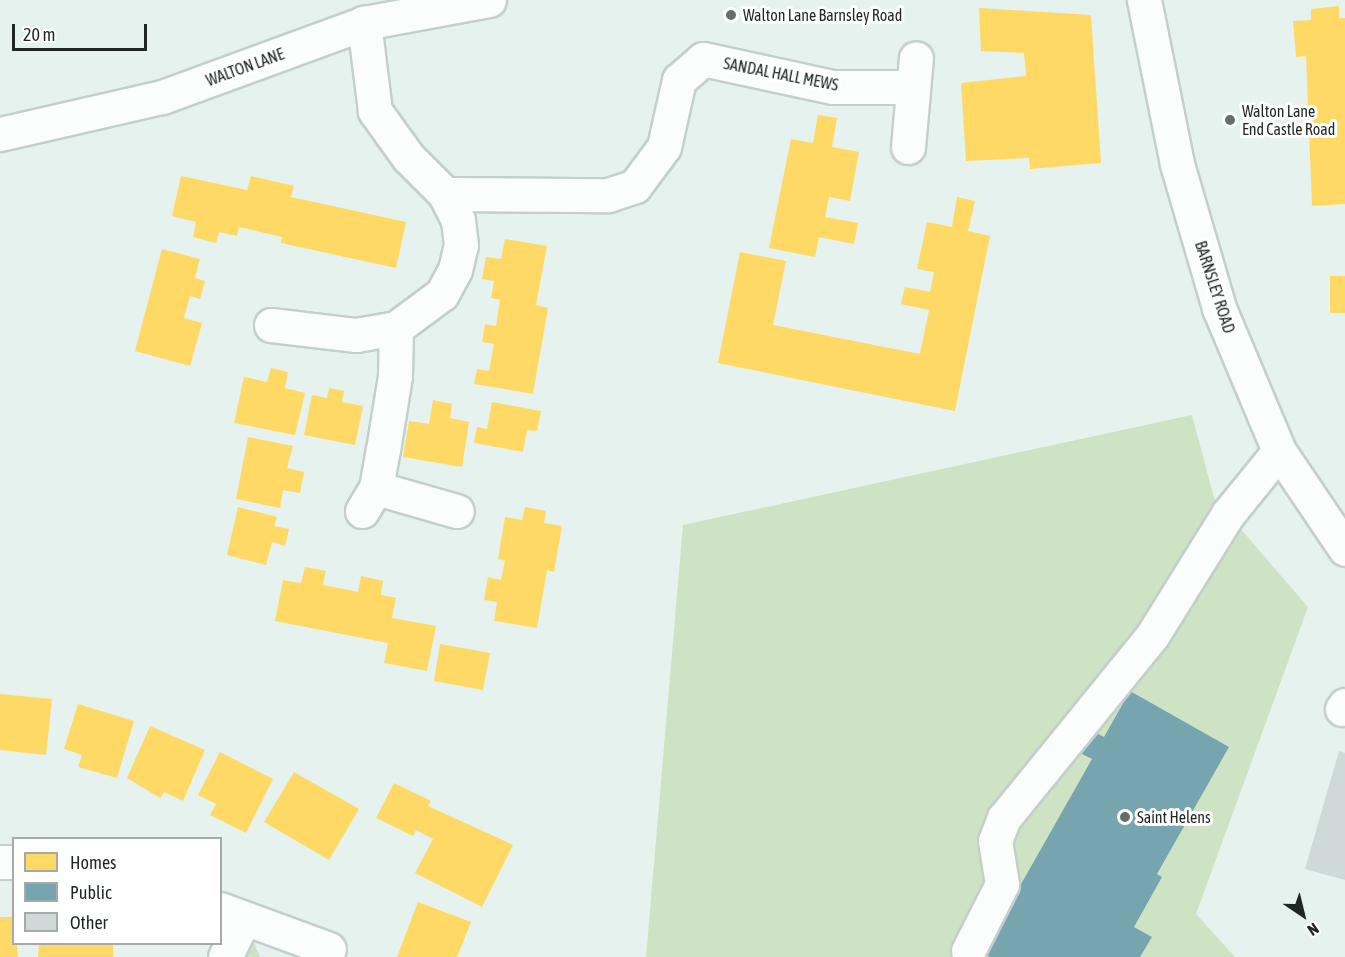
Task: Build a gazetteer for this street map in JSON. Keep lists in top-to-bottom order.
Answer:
{
  "streets": {
    "street": ["WALTON LANE", "SANDAL HALL MEWS", "BARNSLEY ROAD"]
  },
  "places": ["Walton Lane Barnsley Road", "Walton Lane End Castle Road", "Saint Helens"],
  "legend": ["Homes", "Public", "Other"],
  "scale_bar": "20 m",
  "north": "bottom right"
}
